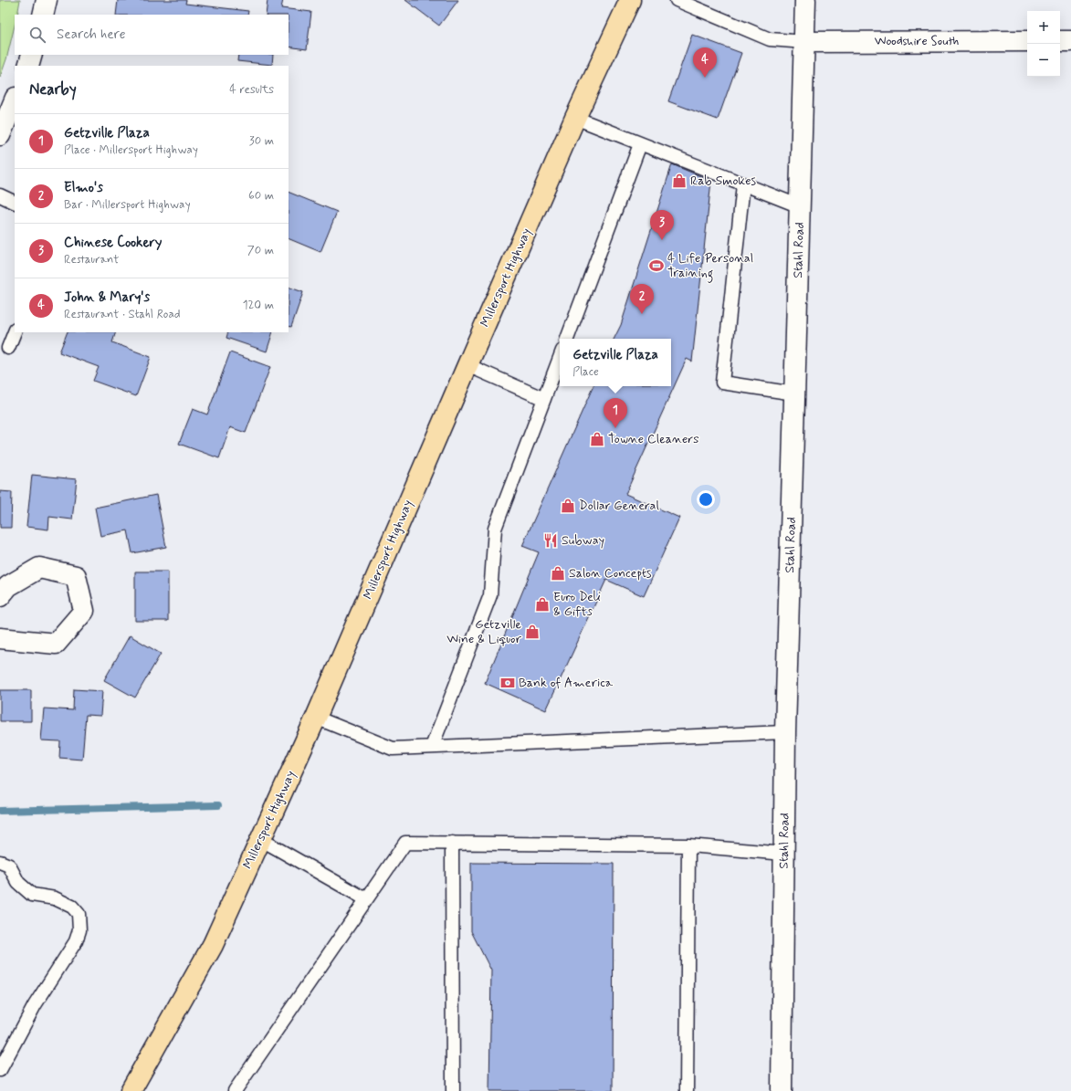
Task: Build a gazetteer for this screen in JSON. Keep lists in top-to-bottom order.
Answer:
{
  "streets": {
    "main road": ["Millersport Highway"],
    "street": ["Woodshire South", "Stahl Road"]
  },
  "crossings": [
    ["Woodshire South", "Stahl Road"]
  ],
  "places": {
    "shop": [
      "Rab Smokes",
      "Towne Cleaners",
      "Dollar General",
      "Salon Concepts",
      "Euro Deli & Gifts",
      "Getzville Wine & Liquor"
    ],
    "sports": ["4 Life Personal Training"],
    "restaurant": ["Subway"],
    "bank": ["Bank of America"]
  },
  "page": {
    "map_buttons": ["+", "−"],
    "search": "Search here",
    "pins": [
      "4",
      "3",
      "2",
      "1"
    ],
    "heading": ["Nearby", "4 results"],
    "list": [
      {
        "mark": "1",
        "name": "Getzville Plaza",
        "note": "Place · Millersport Highway",
        "value": "30 m"
      },
      {
        "mark": "2",
        "name": "Elmo's",
        "note": "Bar · Millersport Highway",
        "value": "60 m"
      },
      {
        "mark": "3",
        "name": "Chinese Cookery",
        "note": "Restaurant",
        "value": "70 m"
      },
      {
        "mark": "4",
        "name": "John & Mary's",
        "note": "Restaurant · Stahl Road",
        "value": "120 m"
      }
    ],
    "popup": ["Getzville Plaza", "Place"]
  }
}
